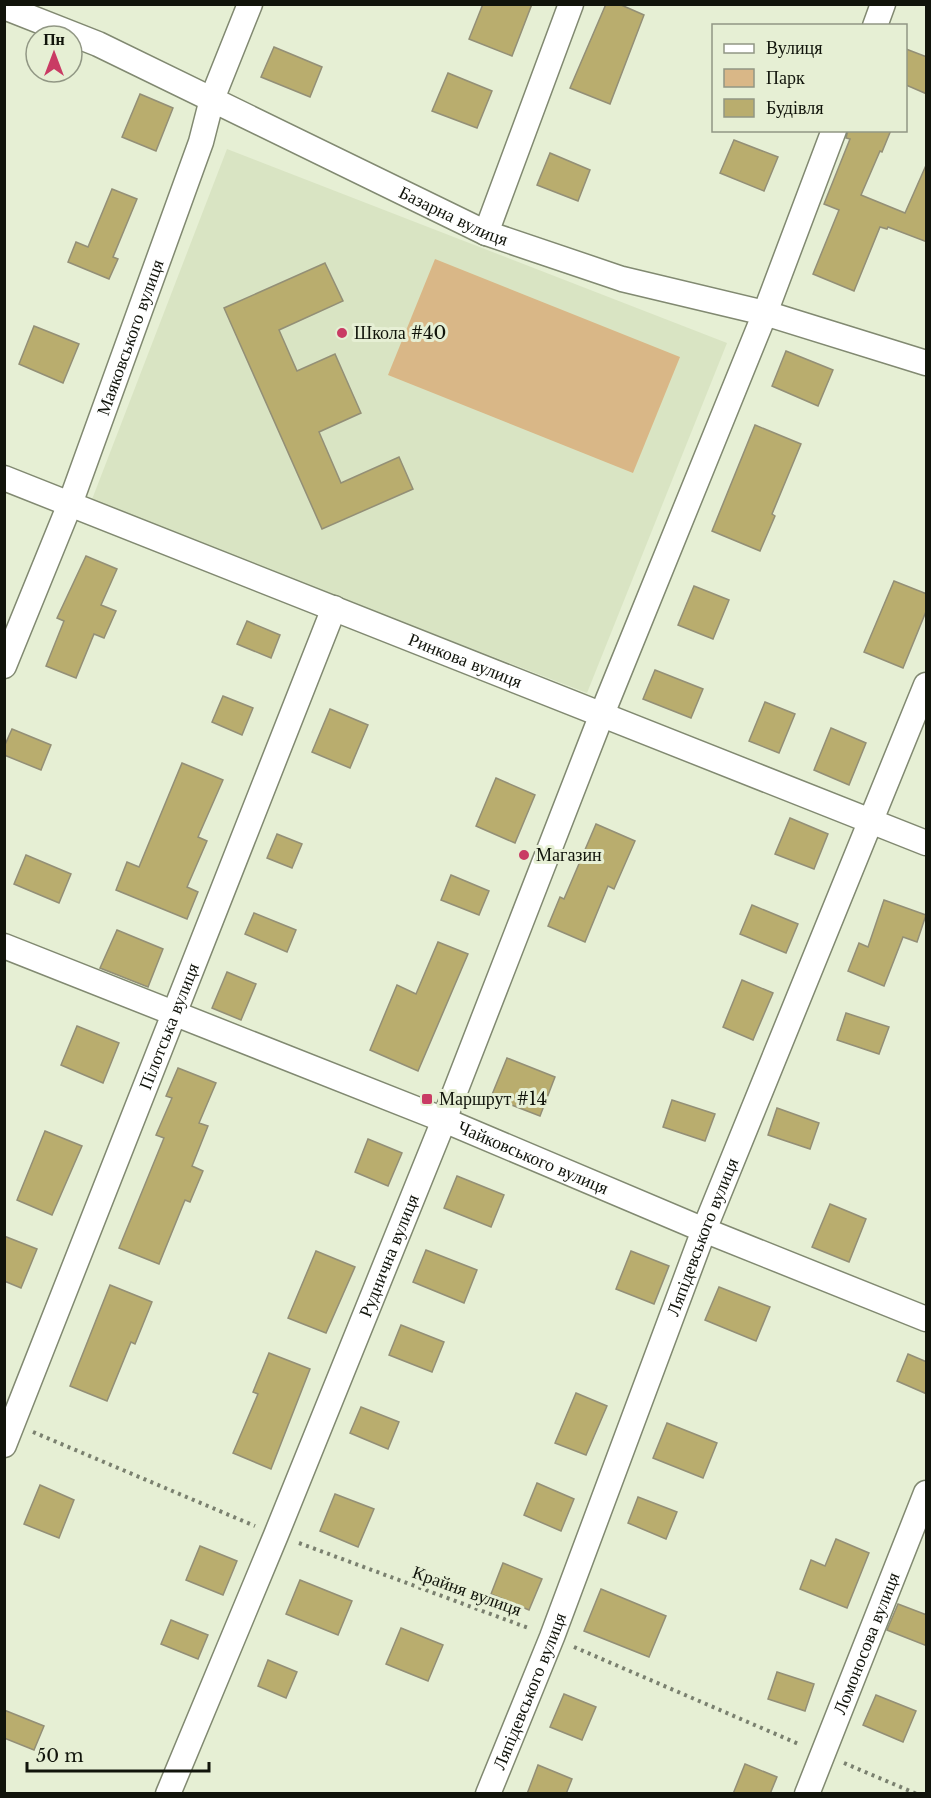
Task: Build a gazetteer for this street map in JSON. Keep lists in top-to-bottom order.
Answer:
{
  "streets": {
    "street": [
      "Базарна вулиця",
      "Маяковського вулиця",
      "Ринкова вулиця",
      "Пілотська вулиця",
      "Чайковського вулиця",
      "Ляпідевського вулиця",
      "Руднична вулиця",
      "Ломоносова вулиця"
    ],
    "path": ["Крайня вулиця"]
  },
  "crossings": [
    ["Базарна вулиця", "Маяковського вулиця"],
    ["Базарна вулиця", "Руднична вулиця"],
    ["Маяковського вулиця", "Ринкова вулиця"],
    ["Ринкова вулиця", "Пілотська вулиця"],
    ["Ринкова вулиця", "Ляпідевського вулиця"],
    ["Ринкова вулиця", "Руднична вулиця"],
    ["Пілотська вулиця", "Чайковського вулиця"],
    ["Пілотська вулиця", "Крайня вулиця"],
    ["Чайковського вулиця", "Ляпідевського вулиця"],
    ["Чайковського вулиця", "Руднична вулиця"],
    ["Ляпідевського вулиця", "Крайня вулиця"],
    ["Руднична вулиця", "Крайня вулиця"],
    ["Крайня вулиця", "Ломоносова вулиця"]
  ],
  "places": {
    "other": ["Школа #40", "Магазин"],
    "transit": ["Маршрут #14"]
  },
  "legend": ["Вулиця", "Парк", "Будівля"],
  "scale_bar": "50 m",
  "north": "top"
}
